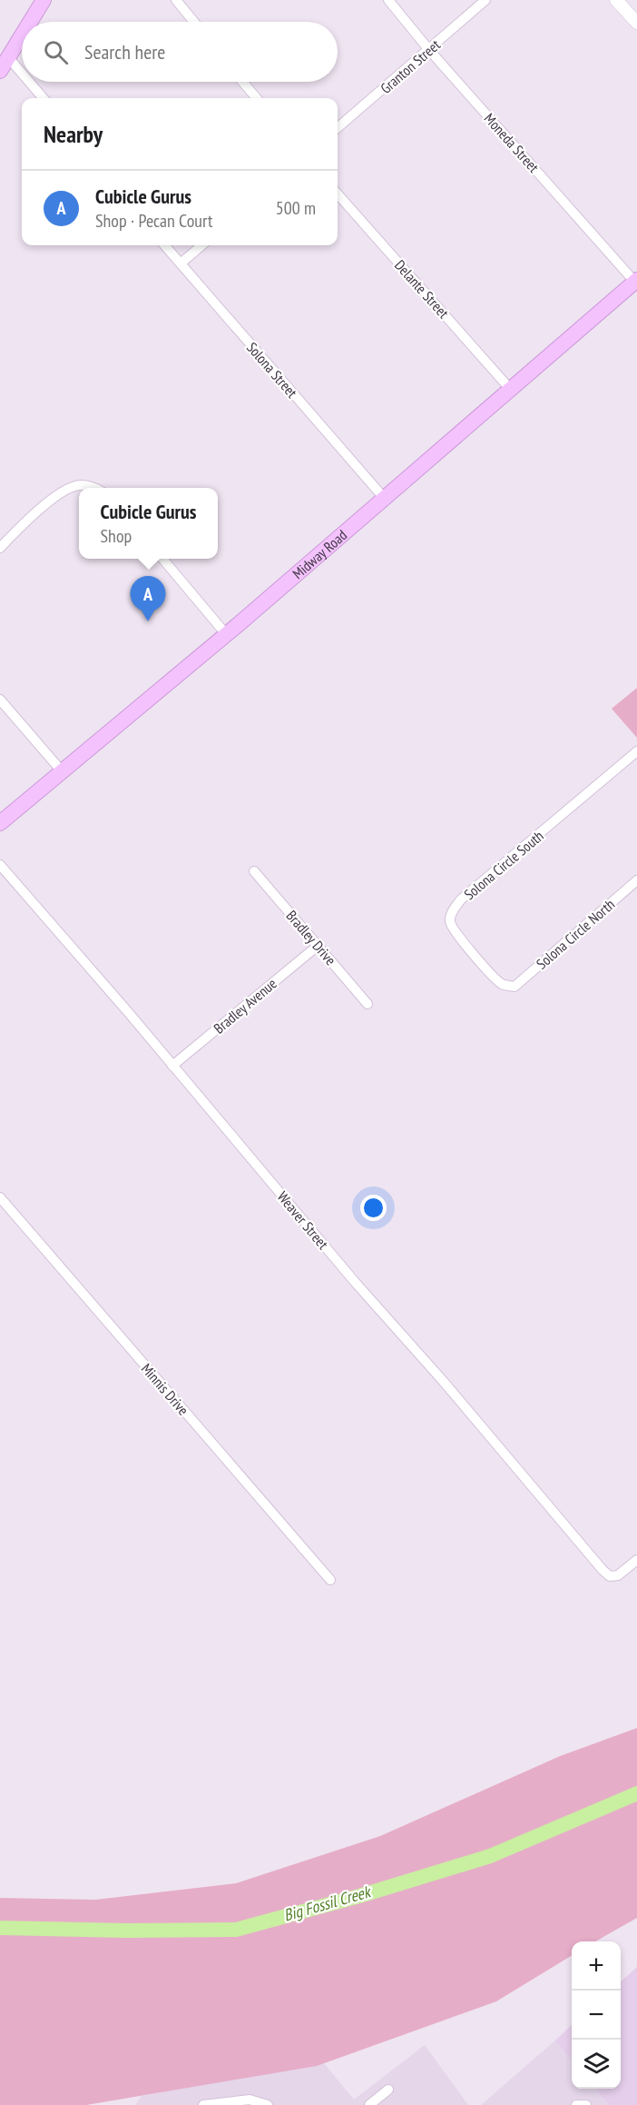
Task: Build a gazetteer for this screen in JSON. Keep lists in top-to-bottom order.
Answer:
{
  "streets": {
    "main road": ["Midway Road"],
    "street": [
      "Granton Street",
      "Moneda Street",
      "Delante Street",
      "Solona Street",
      "Solona Circle South",
      "Solona Circle North",
      "Bradley Drive",
      "Bradley Avenue",
      "Weaver Street",
      "Minnis Drive"
    ]
  },
  "crossings": [
    ["Granton Street", "Moneda Street"],
    ["Moneda Street", "Midway Road"],
    ["Delante Street", "Midway Road"],
    ["Solona Street", "Midway Road"],
    ["Solona Circle South", "Solona Circle North"],
    ["Bradley Drive", "Bradley Avenue"],
    ["Bradley Avenue", "Weaver Street"]
  ],
  "water": ["Big Fossil Creek"],
  "page": {
    "search": "Search here",
    "heading": "Nearby",
    "list": [
      {
        "mark": "A",
        "name": "Cubicle Gurus",
        "note": "Shop · Pecan Court",
        "value": "500 m"
      }
    ],
    "popup": ["Cubicle Gurus", "Shop"],
    "pins": "A",
    "map_buttons": ["+", "−"]
  }
}
